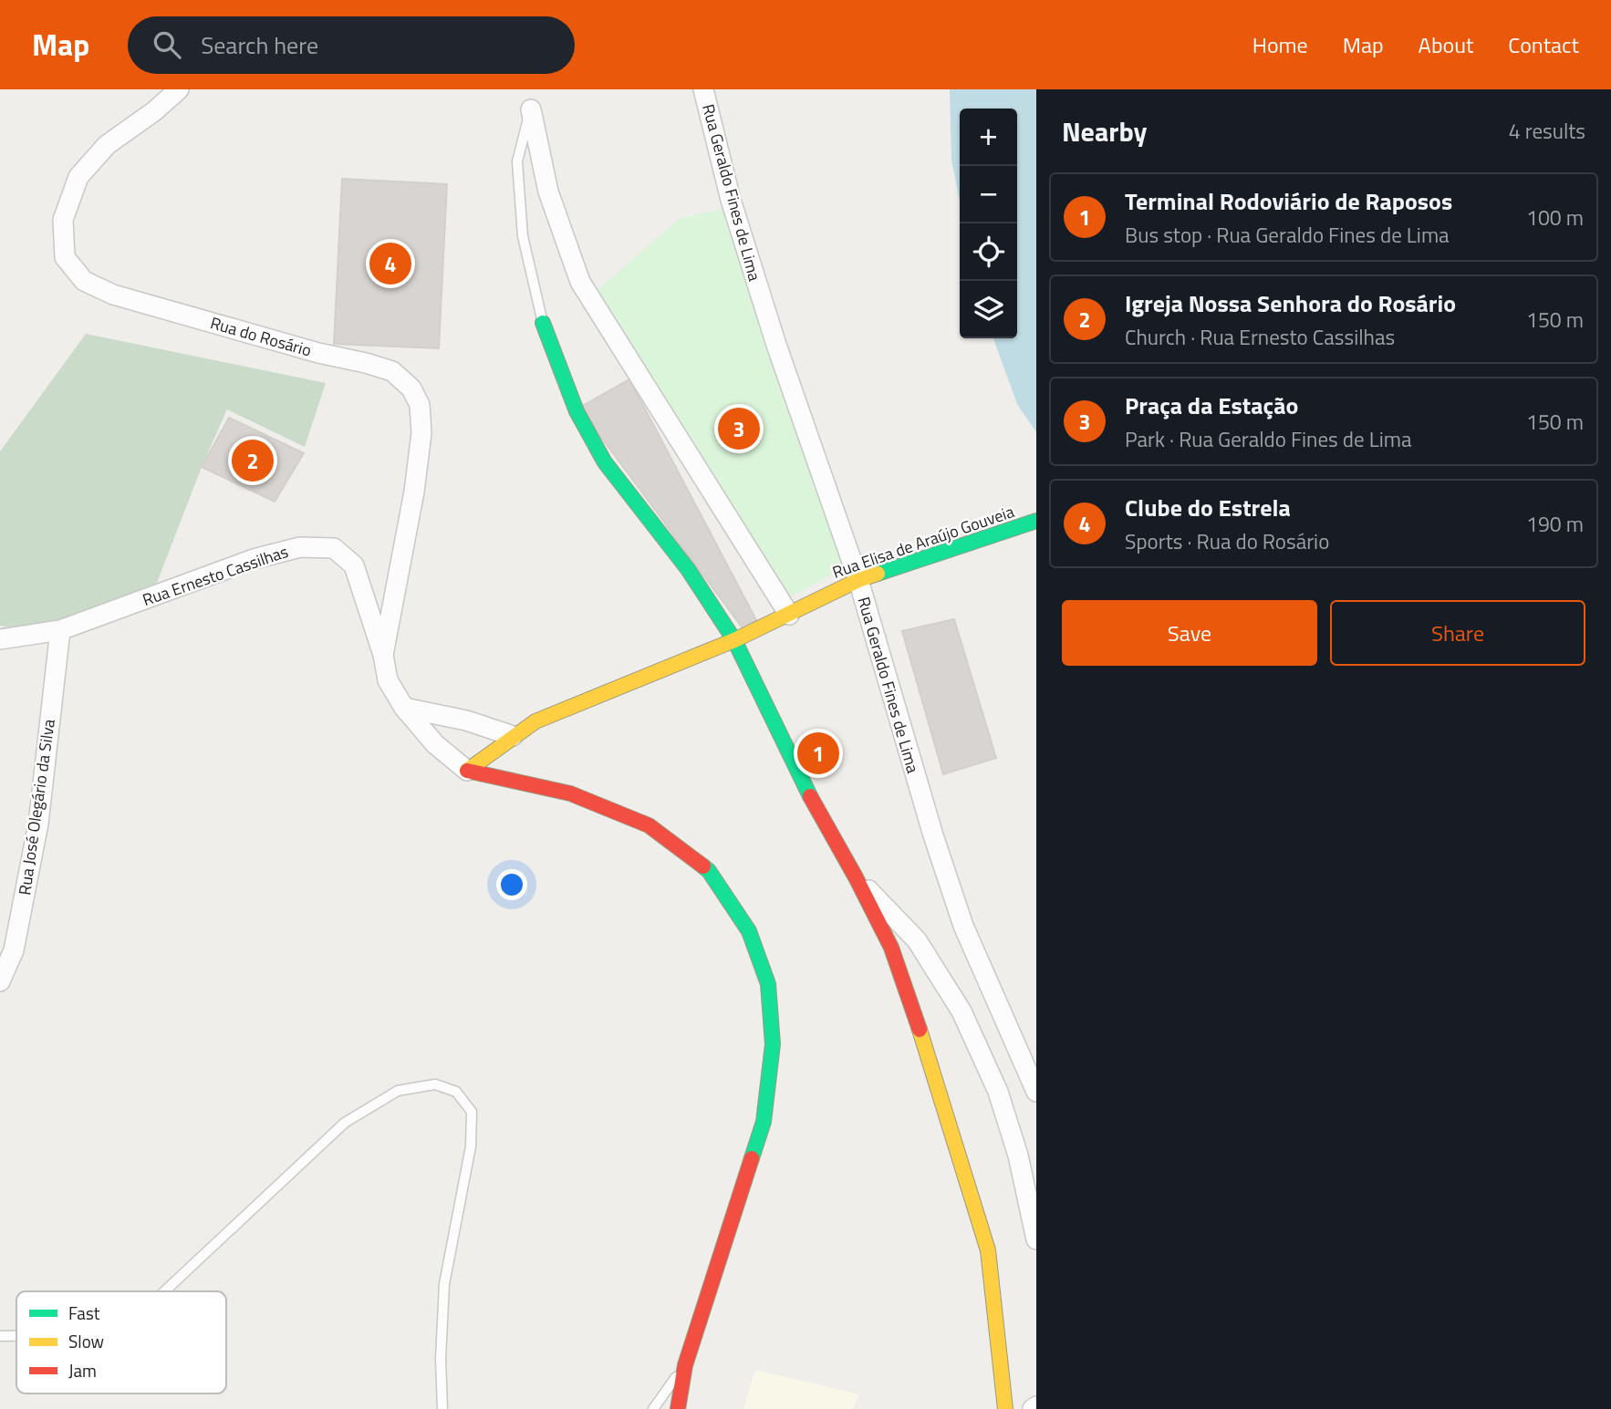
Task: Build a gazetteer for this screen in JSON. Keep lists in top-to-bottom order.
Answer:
{
  "streets": {
    "main road": ["Rua Elisa de Araújo Gouveia"],
    "street": [
      "Rua Geraldo Fines de Lima",
      "Rua do Rosário",
      "Rua Ernesto Cassilhas",
      "Rua José Olegário da Silva"
    ]
  },
  "crossings": [
    ["Rua Geraldo Fines de Lima", "Rua Elisa de Araújo Gouveia"],
    ["Rua do Rosário", "Rua Ernesto Cassilhas"],
    ["Rua Ernesto Cassilhas", "Rua José Olegário da Silva"]
  ],
  "legend": ["Fast", "Slow", "Jam"],
  "page": {
    "header": "Map",
    "search": "Search here",
    "nav": [
      "Home",
      "Map",
      "About",
      "Contact"
    ],
    "heading": ["Nearby", "4 results"],
    "map_buttons": ["+", "−"],
    "list": [
      {
        "mark": "1",
        "name": "Terminal Rodoviário de Raposos",
        "note": "Bus stop · Rua Geraldo Fines de Lima",
        "value": "100 m"
      },
      {
        "mark": "2",
        "name": "Igreja Nossa Senhora do Rosário",
        "note": "Church · Rua Ernesto Cassilhas",
        "value": "150 m"
      },
      {
        "mark": "3",
        "name": "Praça da Estação",
        "note": "Park · Rua Geraldo Fines de Lima",
        "value": "150 m"
      },
      {
        "mark": "4",
        "name": "Clube do Estrela",
        "note": "Sports · Rua do Rosário",
        "value": "190 m"
      }
    ],
    "pins": [
      "4",
      "3",
      "2",
      "1"
    ],
    "buttons": ["Save", "Share"]
  }
}
